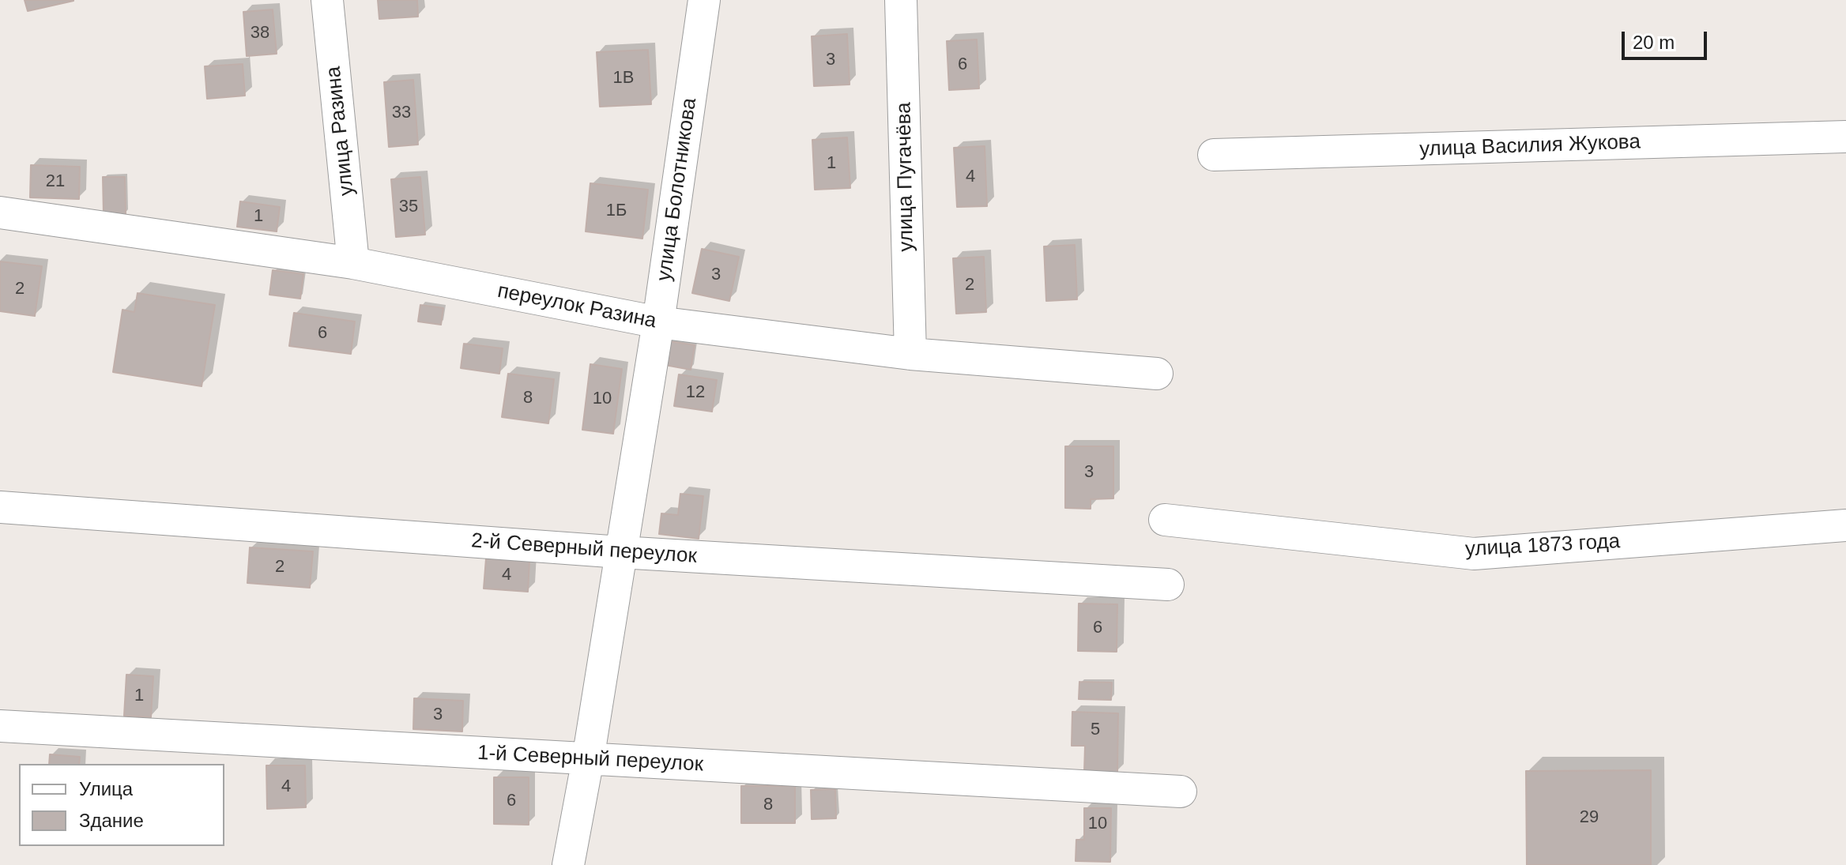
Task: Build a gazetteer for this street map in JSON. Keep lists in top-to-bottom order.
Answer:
{
  "streets": {
    "street": [
      "улица Разина",
      "улица Василия Жукова",
      "улица Пугачёва",
      "улица Болотникова",
      "переулок Разина",
      "улица 1873 года",
      "2-й Северный переулок",
      "1-й Северный переулок"
    ]
  },
  "crossings": [
    ["улица Разина", "переулок Разина"],
    ["улица Пугачёва", "переулок Разина"],
    ["улица Болотникова", "переулок Разина"],
    ["улица Болотникова", "2-й Северный переулок"],
    ["улица Болотникова", "1-й Северный переулок"]
  ],
  "house_numbers": [
    "38",
    "3",
    "6",
    "1В",
    "33",
    "1",
    "4",
    "21",
    "35",
    "1Б",
    "1",
    "3",
    "2",
    "2",
    "6",
    "12",
    "8",
    "10",
    "3",
    "2",
    "4",
    "6",
    "1",
    "3",
    "5",
    "4",
    "6",
    "8",
    "29",
    "10"
  ],
  "legend": ["Улица", "Здание"],
  "scale_bar": "20 m"
}
